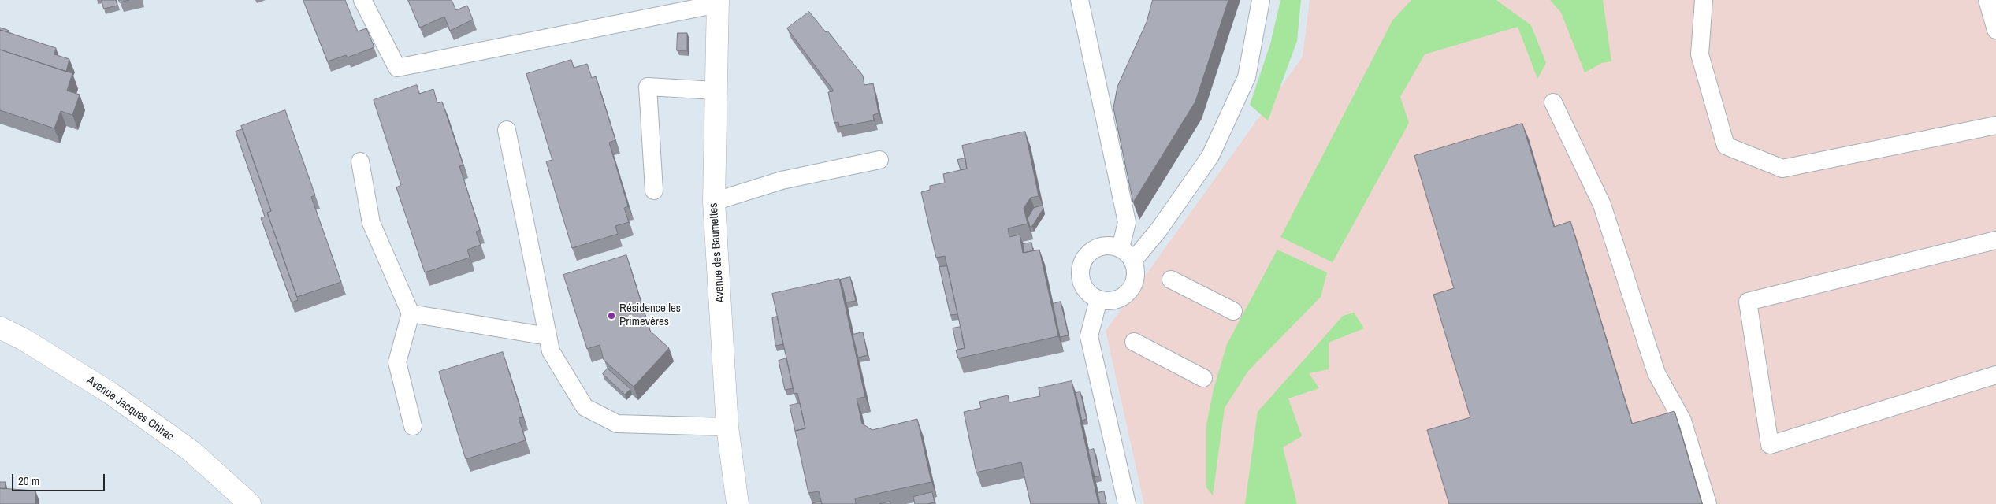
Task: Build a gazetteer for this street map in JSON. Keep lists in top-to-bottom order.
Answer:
{
  "streets": {
    "street": ["Avenue des Baumettes", "Avenue Jacques Chirac"]
  },
  "places": ["Résidence les Primevères"],
  "scale_bar": "20 m"
}
